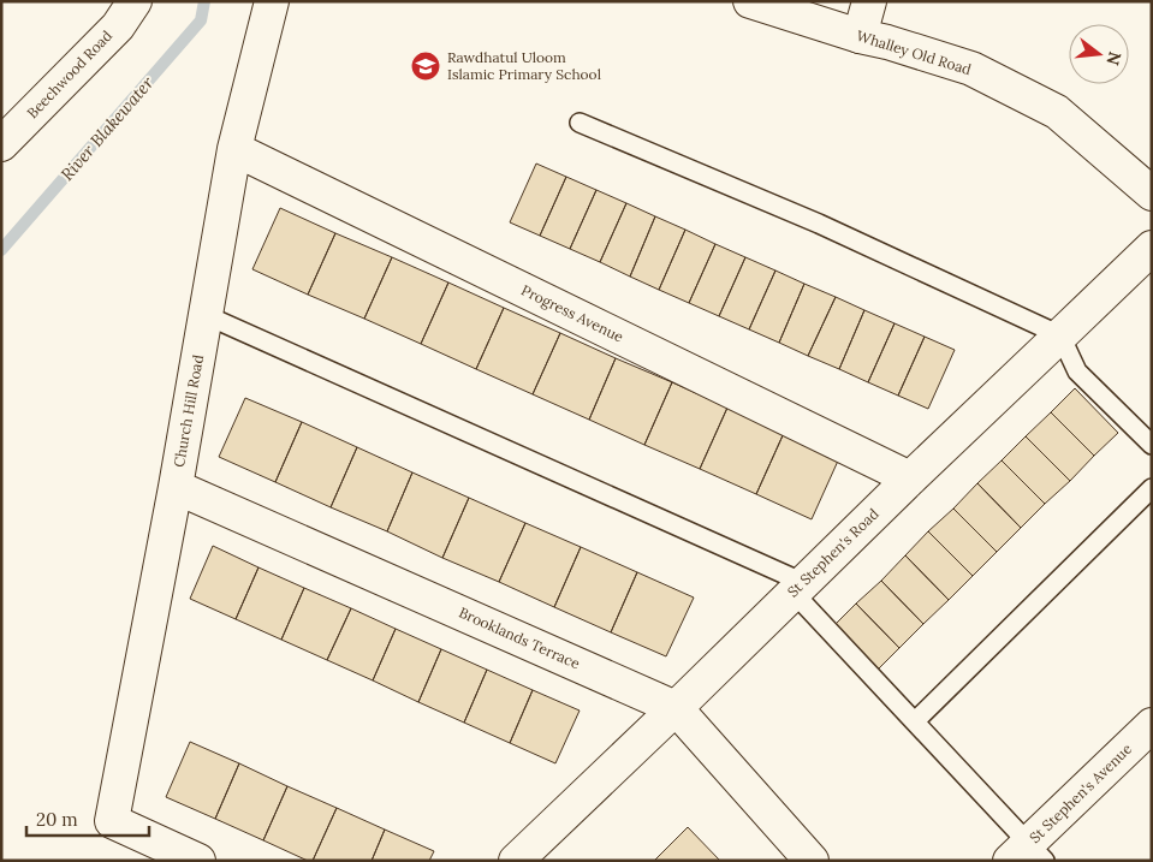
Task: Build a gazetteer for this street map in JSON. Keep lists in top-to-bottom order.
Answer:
{
  "streets": {
    "street": [
      "Whalley Old Road",
      "Beechwood Road",
      "Progress Avenue",
      "Church Hill Road",
      "St Stephen's Road",
      "Brooklands Terrace",
      "St Stephen's Avenue"
    ]
  },
  "crossings": [
    ["Progress Avenue", "Church Hill Road"],
    ["Progress Avenue", "St Stephen's Road"],
    ["Church Hill Road", "Brooklands Terrace"],
    ["St Stephen's Road", "Brooklands Terrace"]
  ],
  "water": ["River Blakewater"],
  "places": {
    "school or university": ["Rawdhatul Uloom Islamic Primary School"]
  },
  "scale_bar": "20 m",
  "north": "right"
}
